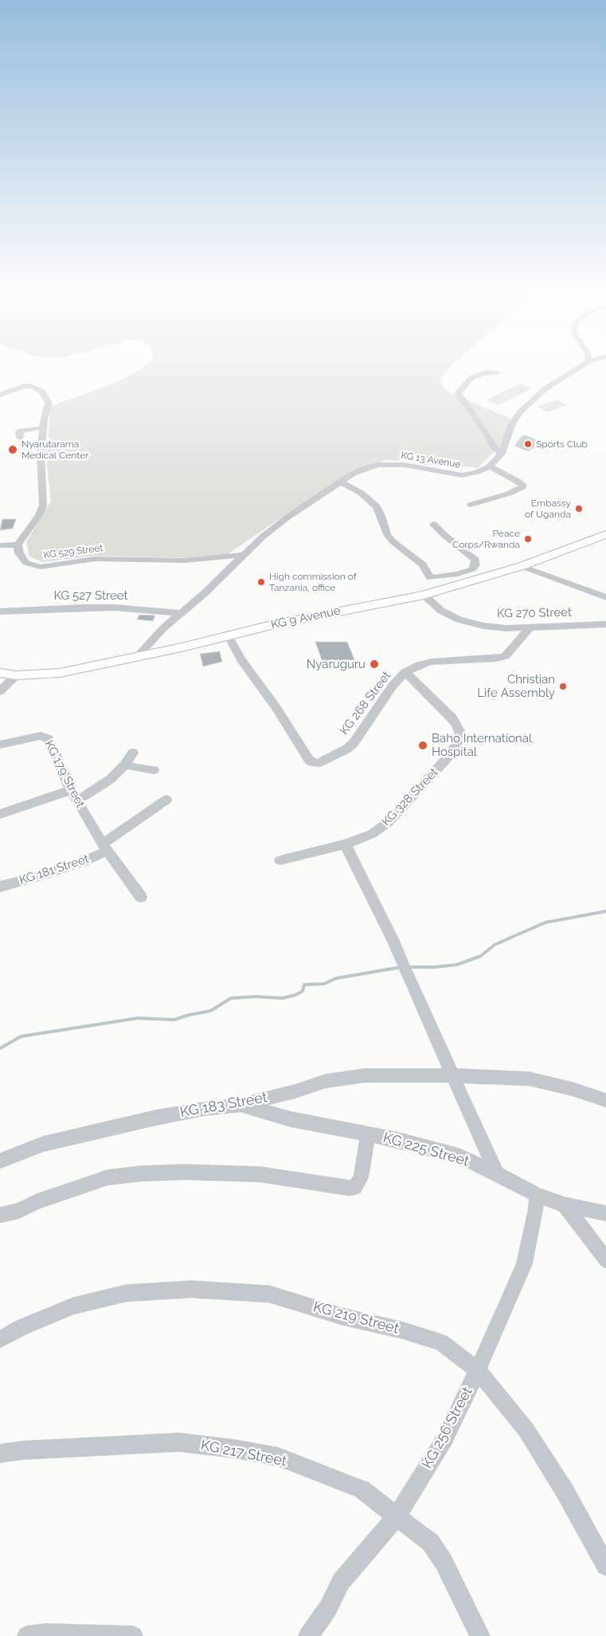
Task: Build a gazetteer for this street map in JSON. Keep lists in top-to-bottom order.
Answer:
{
  "streets": {
    "main road": ["KG 9 Avenue"],
    "street": [
      "KG 13 Avenue",
      "KG 529 Street",
      "KG 527 Street",
      "KG 270 Street",
      "KG 268 Street",
      "KG 179 Street",
      "KG 328 Street",
      "KG 181 Street",
      "KG 183 Street",
      "KG 225 Street",
      "KG 219 Street",
      "KG 256 Street",
      "KG 217 Street"
    ]
  },
  "crossings": [
    ["KG 13 Avenue", "KG 529 Street"],
    ["KG 13 Avenue", "KG 527 Street"],
    ["KG 13 Avenue", "KG 9 Avenue"],
    ["KG 270 Street", "KG 9 Avenue"],
    ["KG 270 Street", "KG 268 Street"],
    ["KG 9 Avenue", "KG 268 Street"],
    ["KG 268 Street", "KG 328 Street"],
    ["KG 179 Street", "KG 181 Street"],
    ["KG 183 Street", "KG 225 Street"],
    ["KG 225 Street", "KG 256 Street"],
    ["KG 219 Street", "KG 256 Street"],
    ["KG 256 Street", "KG 217 Street"]
  ],
  "places": [
    "Sports Club",
    "Nyarutarama Medical Center",
    "Embassy of Uganda",
    "Peace Corps/Rwanda",
    "High commission of Tanzania, office",
    "Nyaruguru",
    "Christian Life Assembly",
    "Baho International Hospital"
  ]
}
